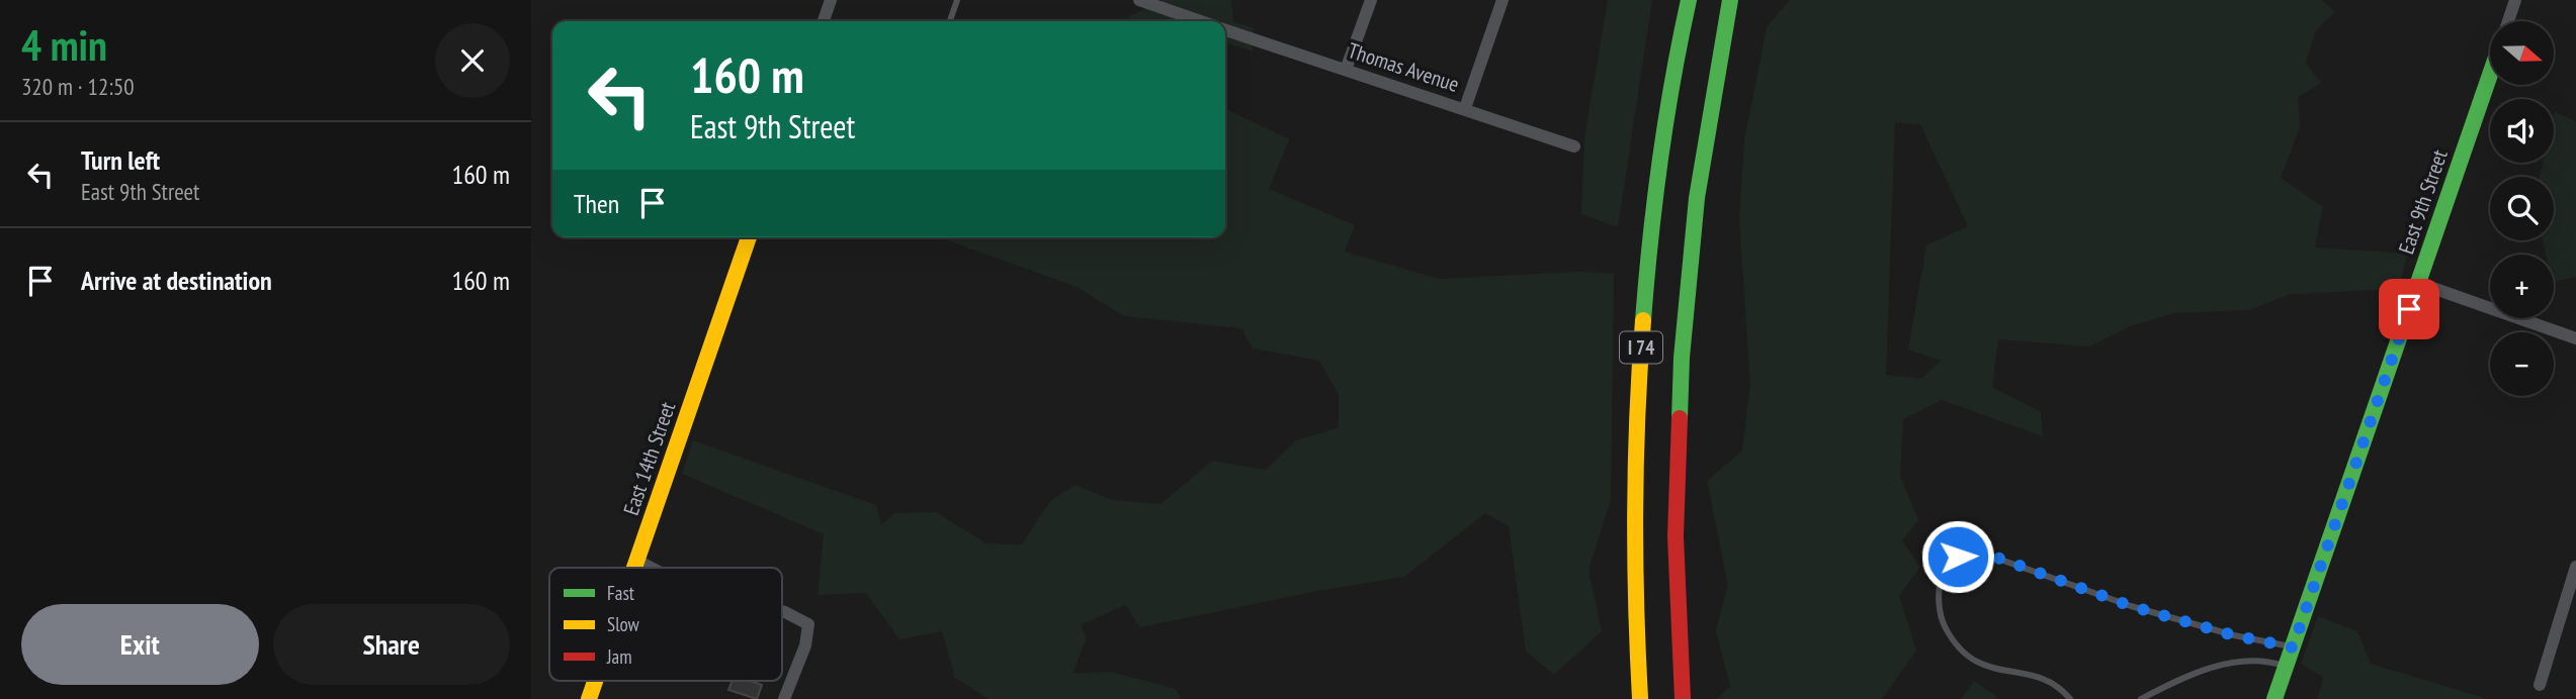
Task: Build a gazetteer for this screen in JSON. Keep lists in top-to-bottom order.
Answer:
{
  "streets": {
    "main road": ["East 9th Street", "I 74", "East 14th Street"],
    "street": ["Thomas Avenue"]
  },
  "legend": ["Fast", "Slow", "Jam"],
  "north": "right",
  "page": {
    "heading": ["4 min", "320 m · 12:50"],
    "map_buttons": ["+", "−"],
    "turn": ["160 m", "East 9th Street"],
    "list": [
      {
        "name": "Turn left",
        "note": "East 9th Street",
        "value": "160 m"
      },
      {
        "name": "Arrive at destination",
        "value": "160 m"
      }
    ],
    "then": "Then",
    "buttons": ["Exit", "Share"]
  }
}
